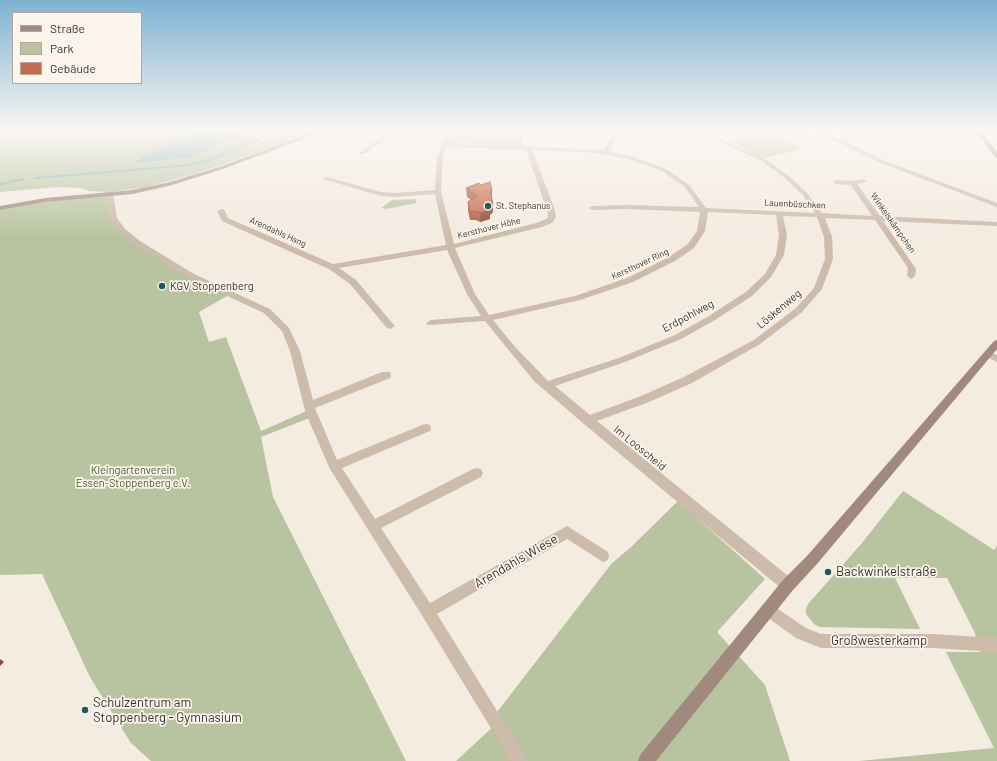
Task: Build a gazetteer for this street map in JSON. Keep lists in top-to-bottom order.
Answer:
{
  "streets": {
    "street": [
      "Lauenbüschken",
      "Winkelskämpchen",
      "Kersthover Höhe",
      "Arendahls Hang",
      "Kersthover Ring",
      "Löskenweg",
      "Erdpohlweg",
      "Im Looscheid",
      "Arendahls Wiese",
      "Großwesterkamp"
    ]
  },
  "crossings": [
    ["Lauenbüschken", "Winkelskämpchen"],
    ["Lauenbüschken", "Kersthover Ring"],
    ["Lauenbüschken", "Löskenweg"],
    ["Lauenbüschken", "Erdpohlweg"],
    ["Kersthover Höhe", "Im Looscheid"],
    ["Kersthover Ring", "Im Looscheid"],
    ["Löskenweg", "Im Looscheid"],
    ["Erdpohlweg", "Im Looscheid"]
  ],
  "parks": ["Kleingartenverein Essen-Stoppenberg e.V."],
  "places": [
    "St. Stephanus",
    "KGV Stoppenberg",
    "Backwinkelstraße",
    "Schulzentrum am Stoppenberg - Gymnasium"
  ],
  "legend": ["Straße", "Park", "Gebäude"]
}
